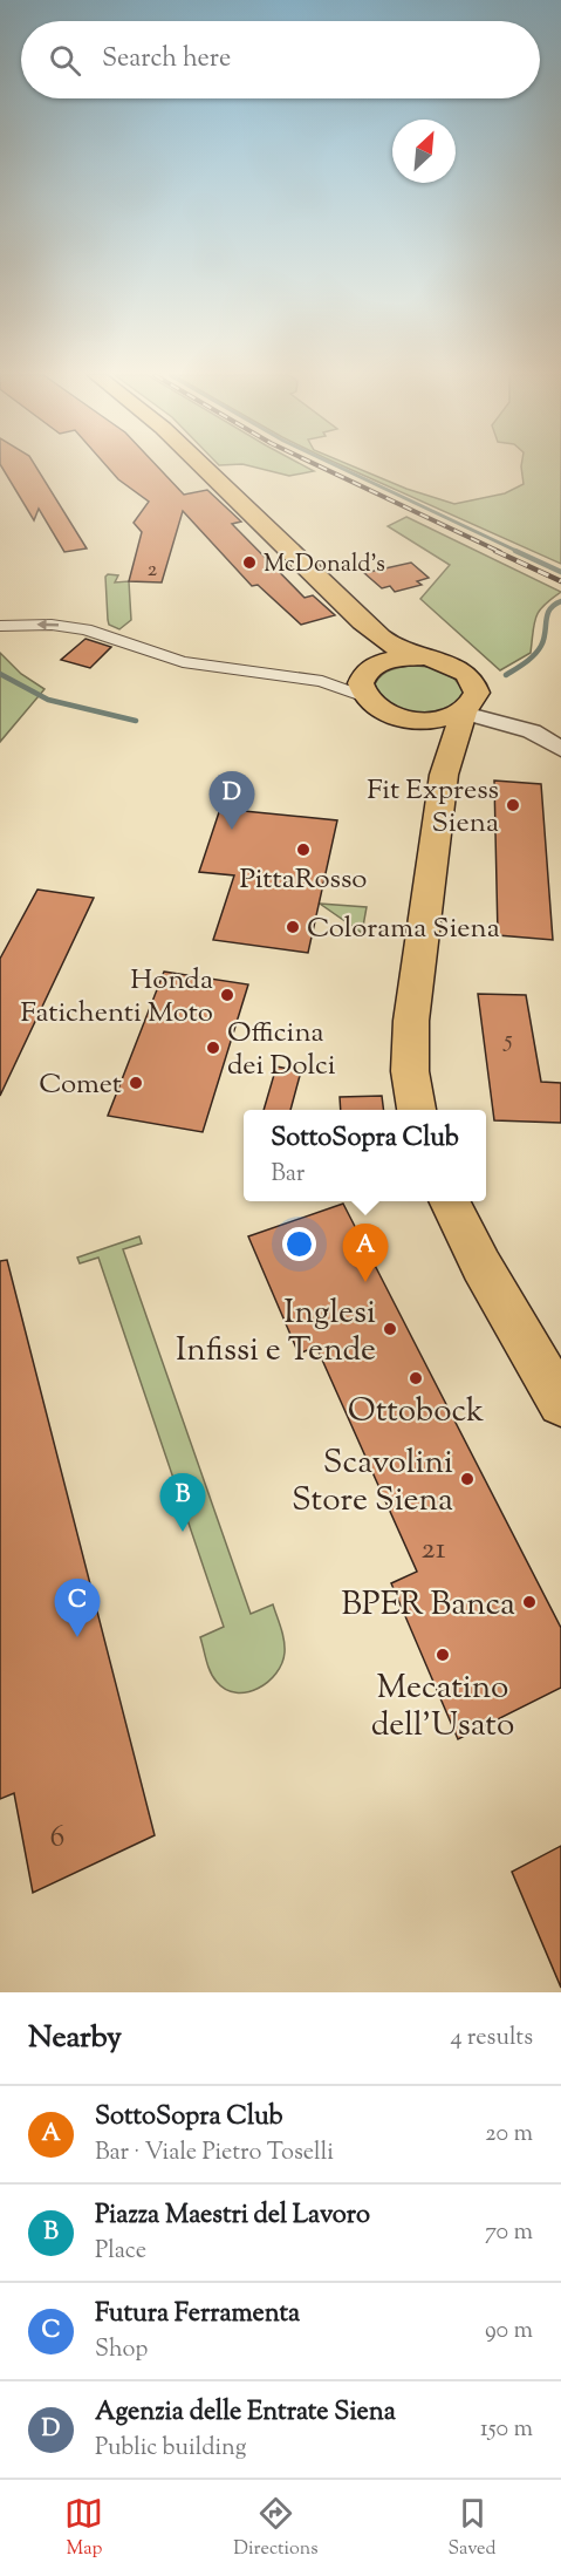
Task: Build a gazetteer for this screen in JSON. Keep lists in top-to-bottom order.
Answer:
{
  "places": [
    "McDonald's",
    "Fit Express Siena",
    "PittaRosso",
    "Colorama Siena",
    "Honda Fatichenti Moto",
    "Officina dei Dolci",
    "Comet",
    "Inglesi Infissi e Tende",
    "Ottobock",
    "Scavolini Store Siena",
    "BPER Banca",
    "Mecatino dell'Usato"
  ],
  "house_numbers": [
    "2",
    "5",
    "21",
    "6"
  ],
  "north": "top right",
  "page": {
    "search": "Search here",
    "pins": [
      "D",
      "A",
      "B",
      "C"
    ],
    "popup": ["SottoSopra Club", "Bar"],
    "heading": ["Nearby", "4 results"],
    "list": [
      {
        "mark": "A",
        "name": "SottoSopra Club",
        "note": "Bar · Viale Pietro Toselli",
        "value": "20 m"
      },
      {
        "mark": "B",
        "name": "Piazza Maestri del Lavoro",
        "note": "Place",
        "value": "70 m"
      },
      {
        "mark": "C",
        "name": "Futura Ferramenta",
        "note": "Shop",
        "value": "90 m"
      },
      {
        "mark": "D",
        "name": "Agenzia delle Entrate Siena",
        "note": "Public building",
        "value": "150 m"
      }
    ],
    "nav": ["Map", "Directions", "Saved"]
  }
}
